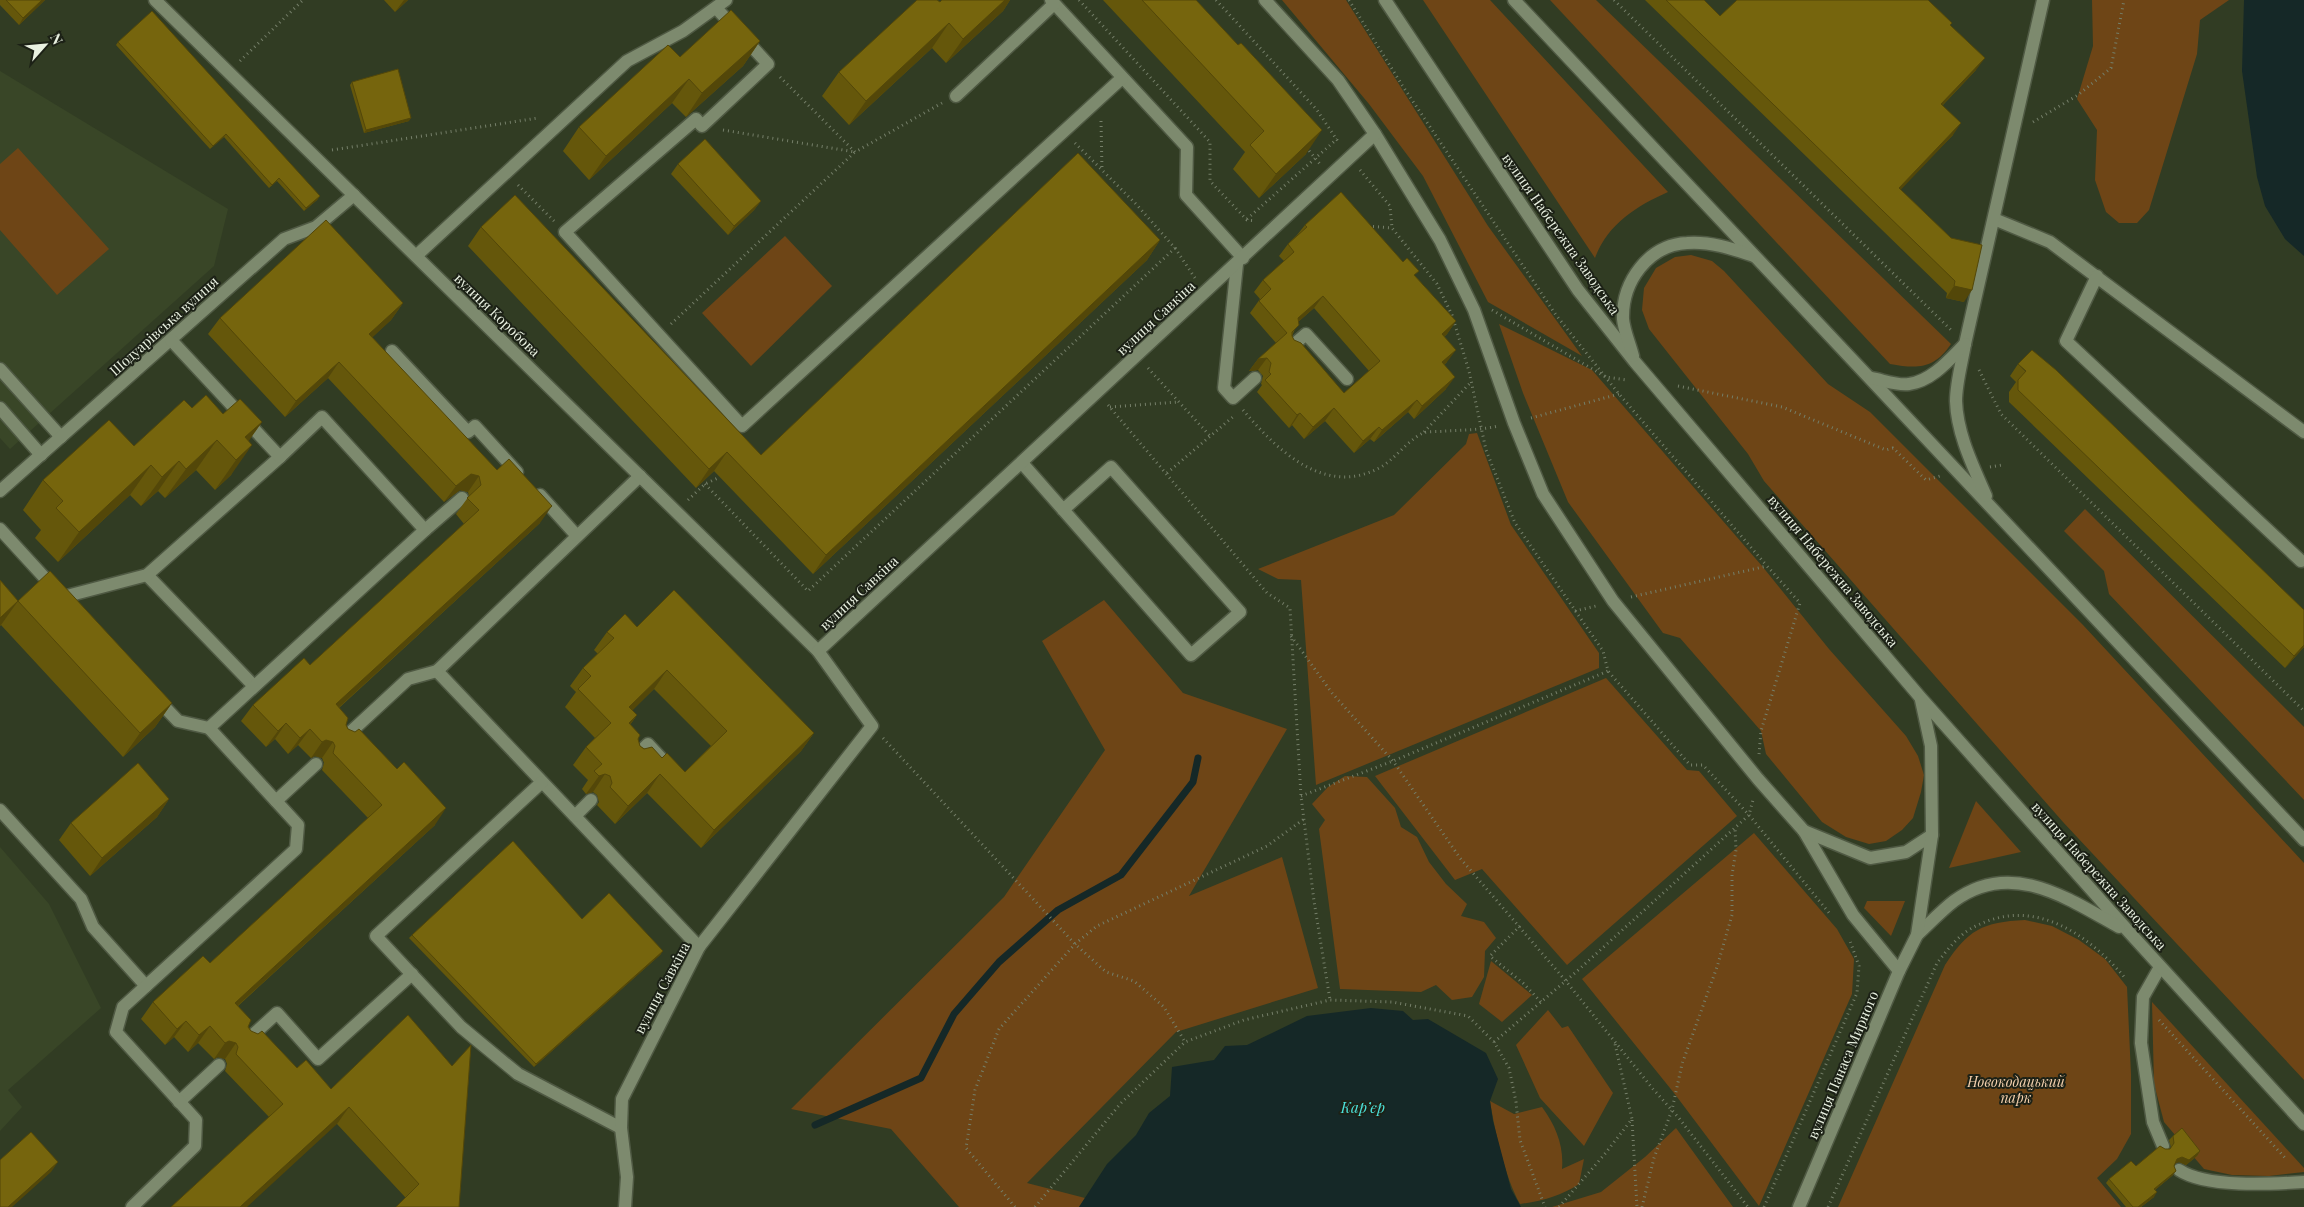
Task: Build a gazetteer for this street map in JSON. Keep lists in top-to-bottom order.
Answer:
{
  "streets": {
    "main road": [
      "вулиця Набережна Заводська",
      "вулиця Коробова",
      "вулиця Савкіна",
      "Шодуарівська вулиця",
      "вулиця Панаса Мирного"
    ]
  },
  "crossings": [
    ["вулиця Коробова", "вулиця Савкіна"],
    ["вулиця Коробова", "Шодуарівська вулиця"]
  ],
  "water": ["Кар’єр"],
  "parks": ["Новокодацький парк"],
  "north": "top right"
}
